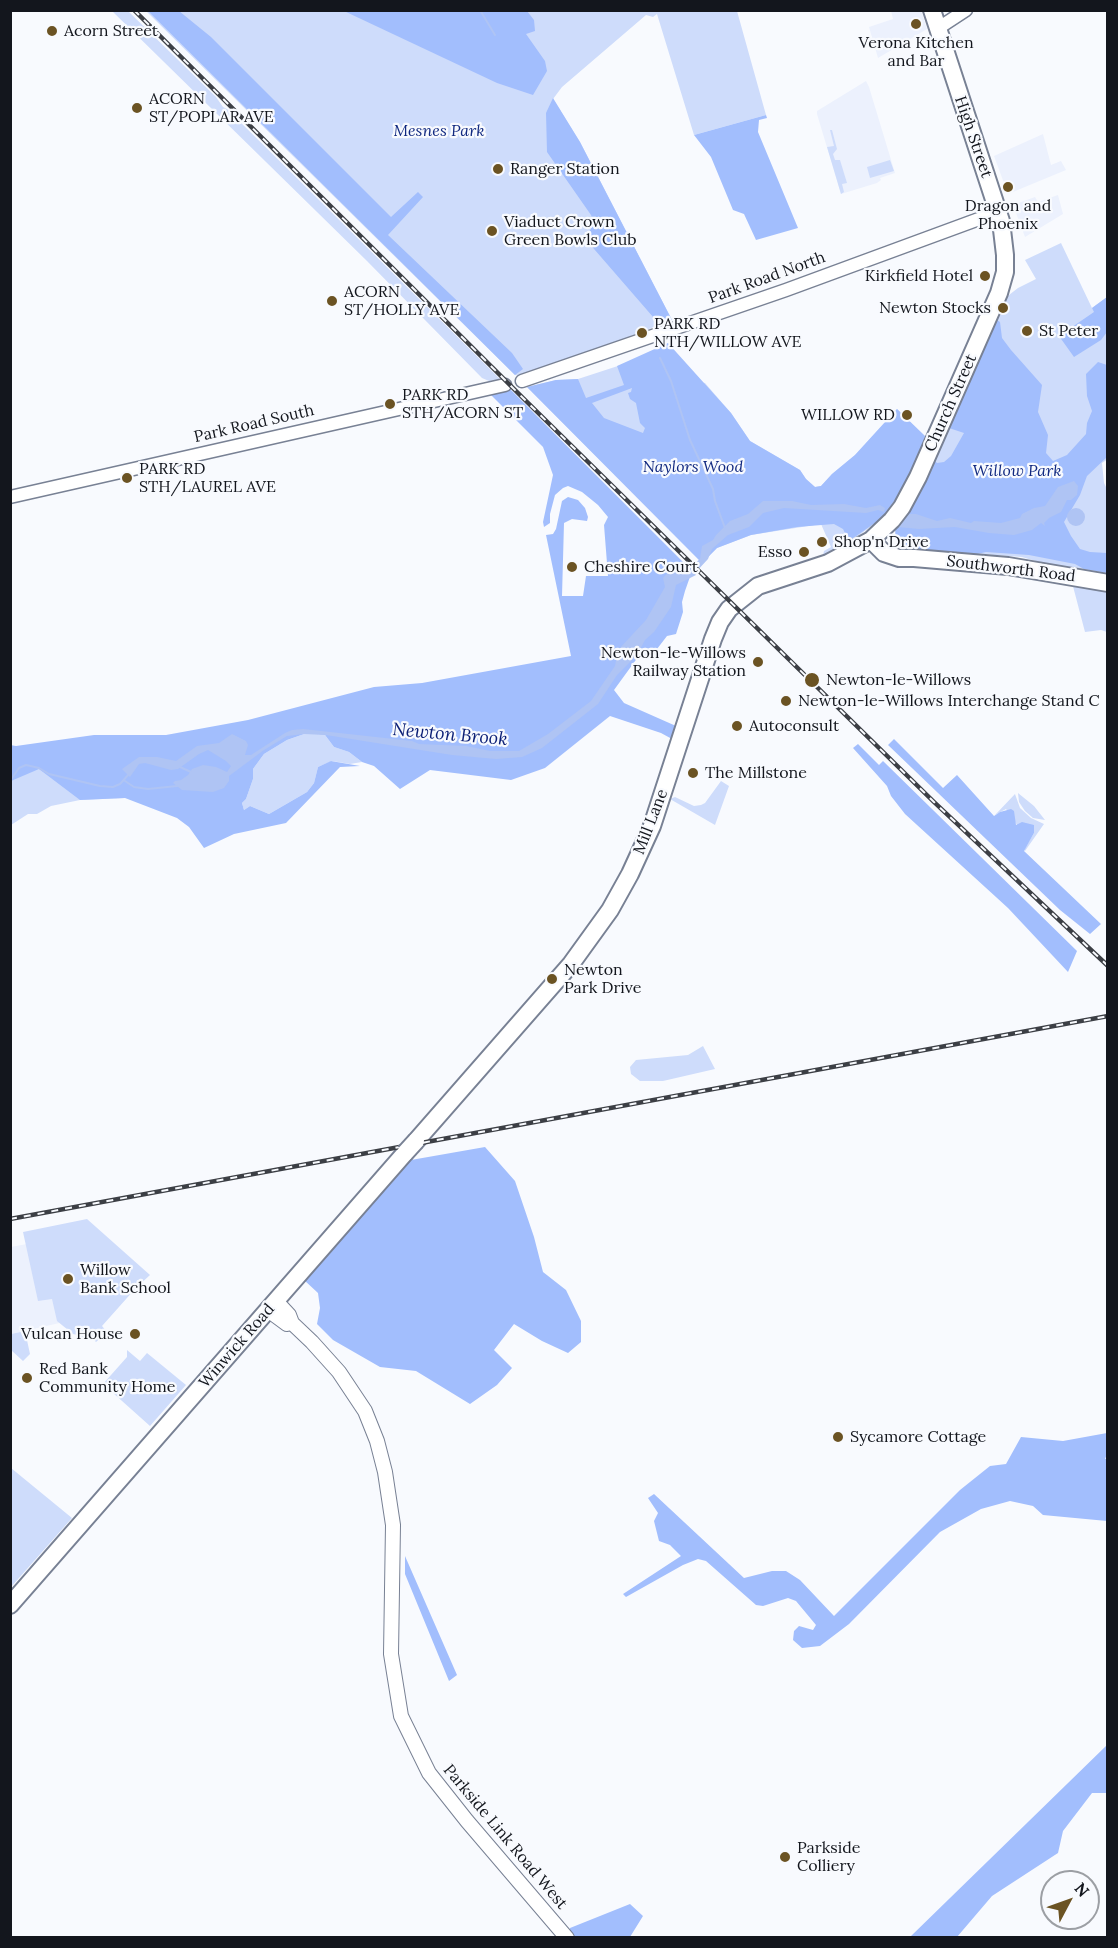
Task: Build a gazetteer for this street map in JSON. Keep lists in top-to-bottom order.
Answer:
{
  "streets": {
    "main road": [
      "High Street",
      "Church Street",
      "Southworth Road",
      "Mill Lane",
      "Winwick Road",
      "Parkside Link Road West"
    ],
    "street": ["Park Road North", "Park Road South"]
  },
  "crossings": [
    ["High Street", "Park Road North"],
    ["High Street", "Church Street"],
    ["Church Street", "Southworth Road"],
    ["Church Street", "Mill Lane"],
    ["Southworth Road", "Mill Lane"],
    ["Mill Lane", "Winwick Road"],
    ["Winwick Road", "Parkside Link Road West"]
  ],
  "water": ["Newton Brook"],
  "parks": ["Mesnes Park", "Naylors Wood", "Willow Park"],
  "places": [
    "Verona Kitchen and Bar",
    "Acorn Street",
    "ACORN ST/POPLAR AVE",
    "Ranger Station",
    "Dragon and Phoenix",
    "Viaduct Crown Green Bowls Club",
    "Kirkfield Hotel",
    "ACORN ST/HOLLY AVE",
    "Newton Stocks",
    "St Peter",
    "PARK RD NTH/WILLOW AVE",
    "PARK RD STH/ACORN ST",
    "WILLOW RD",
    "PARK RD STH/LAUREL AVE",
    "Shop'n Drive",
    "Esso",
    "Cheshire Court",
    "Newton-le-Willows Railway Station",
    "Newton-le-Willows",
    "Newton-le-Willows Interchange Stand C",
    "Autoconsult",
    "The Millstone",
    "Newton Park Drive",
    "Willow Bank School",
    "Vulcan House",
    "Red Bank Community Home",
    "Sycamore Cottage",
    "Parkside Colliery"
  ],
  "north": "top right"
}
